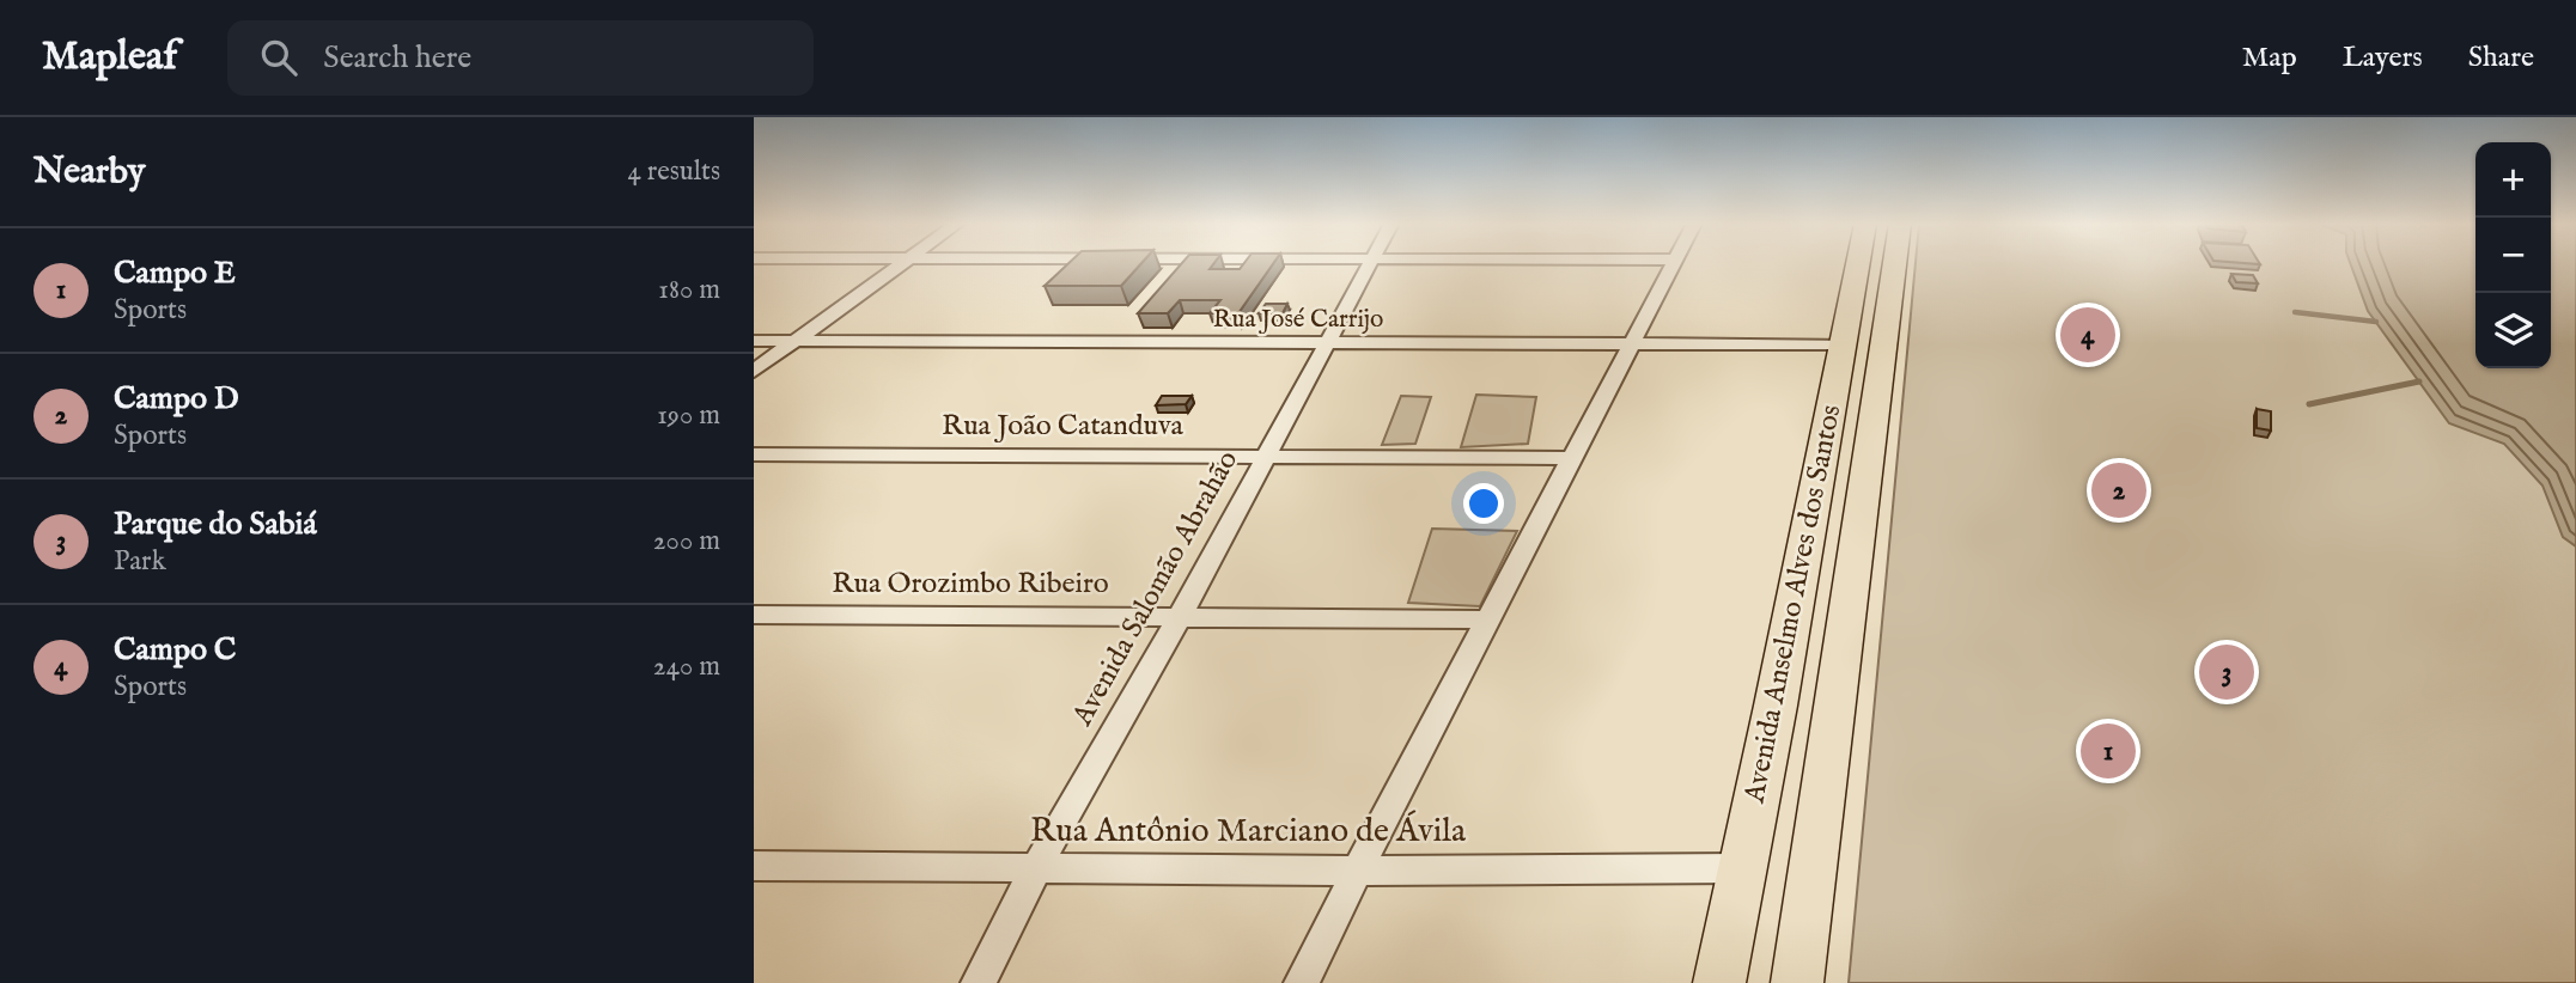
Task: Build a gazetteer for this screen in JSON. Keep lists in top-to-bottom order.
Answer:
{
  "streets": {
    "main road": ["Avenida Anselmo Alves dos Santos"],
    "street": [
      "Rua José Carrijo",
      "Rua João Catanduva",
      "Rua Orozimbo Ribeiro",
      "Avenida Salomão Abrahão",
      "Rua Antônio Marciano de Ávila"
    ]
  },
  "crossings": [
    ["Rua José Carrijo", "Avenida Salomão Abrahão"],
    ["Rua José Carrijo", "Avenida Anselmo Alves dos Santos"],
    ["Rua João Catanduva", "Avenida Salomão Abrahão"],
    ["Rua Orozimbo Ribeiro", "Avenida Salomão Abrahão"],
    ["Avenida Salomão Abrahão", "Rua Antônio Marciano de Ávila"],
    ["Avenida Anselmo Alves dos Santos", "Rua Antônio Marciano de Ávila"]
  ],
  "page": {
    "header": "Mapleaf",
    "search": "Search here",
    "nav": ["Map", "Layers", "Share"],
    "heading": ["Nearby", "4 results"],
    "map_buttons": ["+", "−"],
    "list": [
      {
        "mark": "1",
        "name": "Campo E",
        "note": "Sports",
        "value": "180 m"
      },
      {
        "mark": "2",
        "name": "Campo D",
        "note": "Sports",
        "value": "190 m"
      },
      {
        "mark": "3",
        "name": "Parque do Sabiá",
        "note": "Park",
        "value": "200 m"
      },
      {
        "mark": "4",
        "name": "Campo C",
        "note": "Sports",
        "value": "240 m"
      }
    ],
    "pins": [
      "4",
      "2",
      "3",
      "1"
    ]
  }
}
